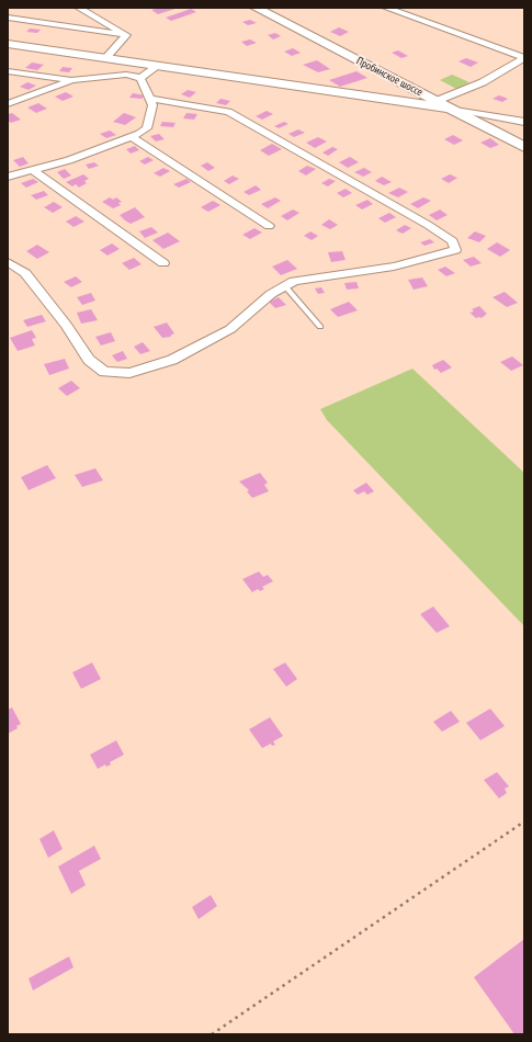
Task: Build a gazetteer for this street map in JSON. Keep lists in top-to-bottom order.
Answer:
{
  "streets": {
    "street": ["Пробинское шоссе"]
  }
}
